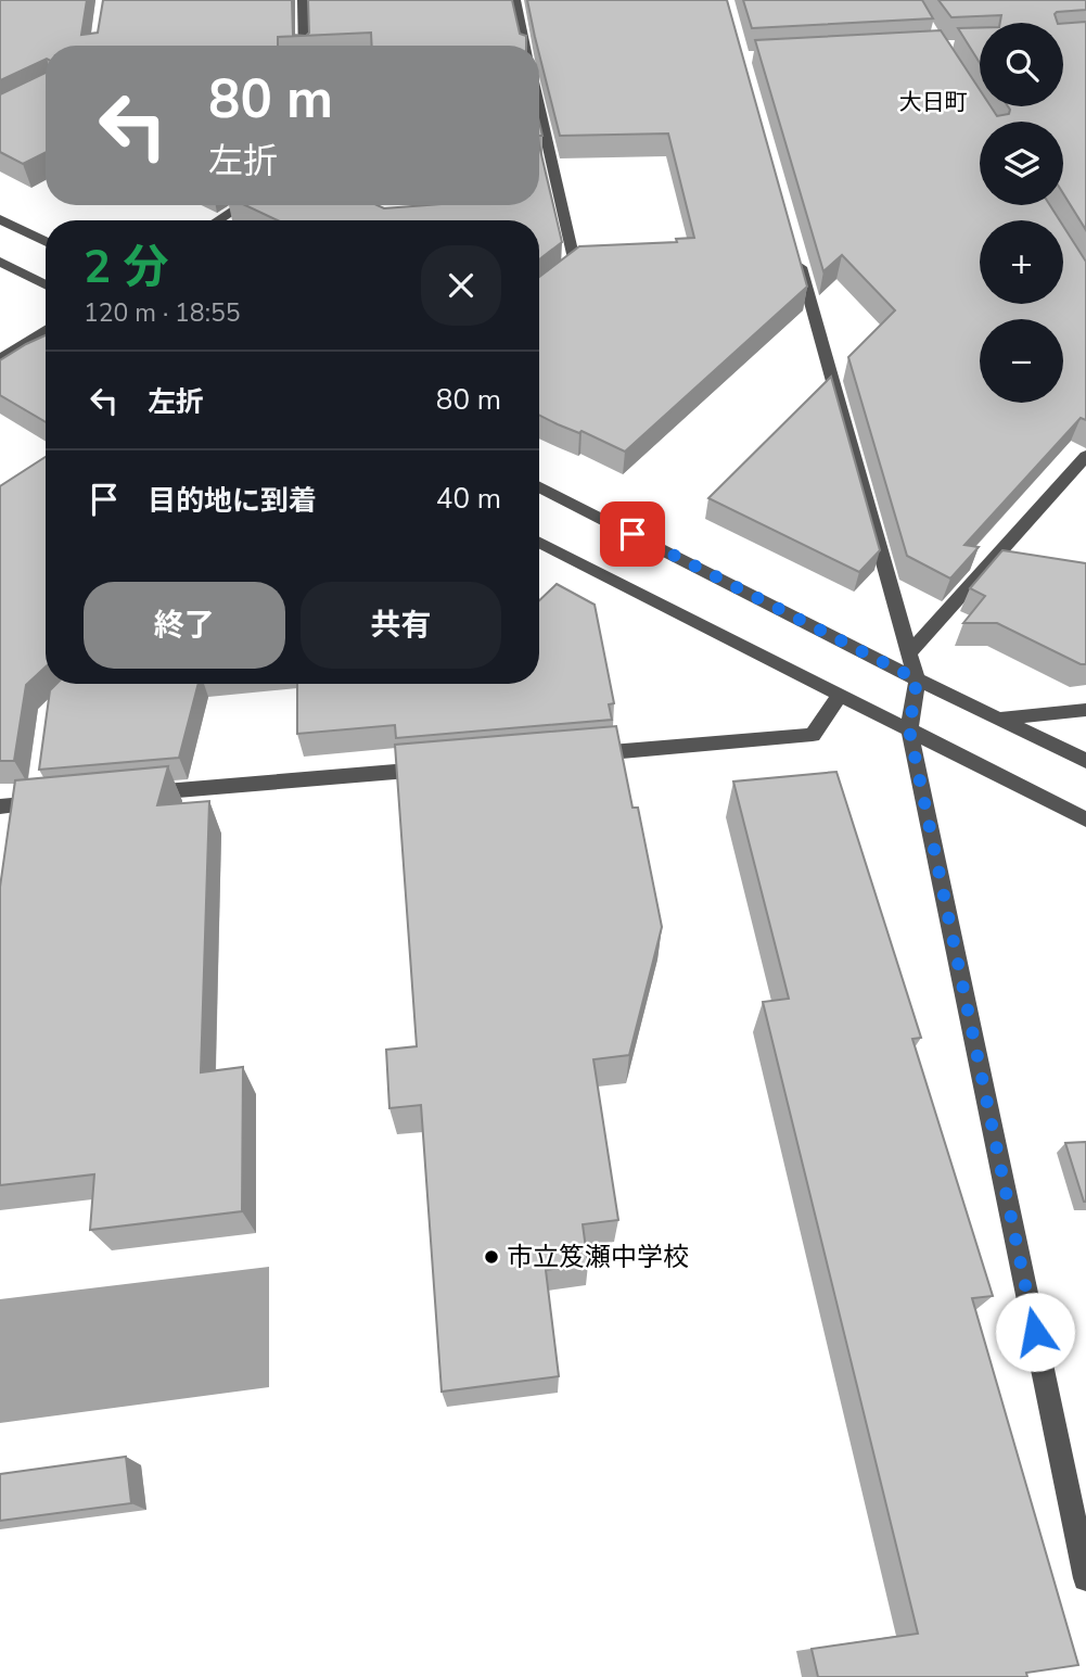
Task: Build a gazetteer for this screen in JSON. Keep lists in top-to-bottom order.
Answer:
{
  "districts": ["大日町"],
  "places": ["市立笈瀬中学校"],
  "page": {
    "map_buttons": ["+", "−"],
    "turn": ["80 m", "左折"],
    "heading": ["2 分", "120 m · 18:55"],
    "list": [
      {
        "name": "左折",
        "value": "80 m"
      },
      {
        "name": "目的地に到着",
        "value": "40 m"
      }
    ],
    "buttons": ["終了", "共有"]
  }
}
